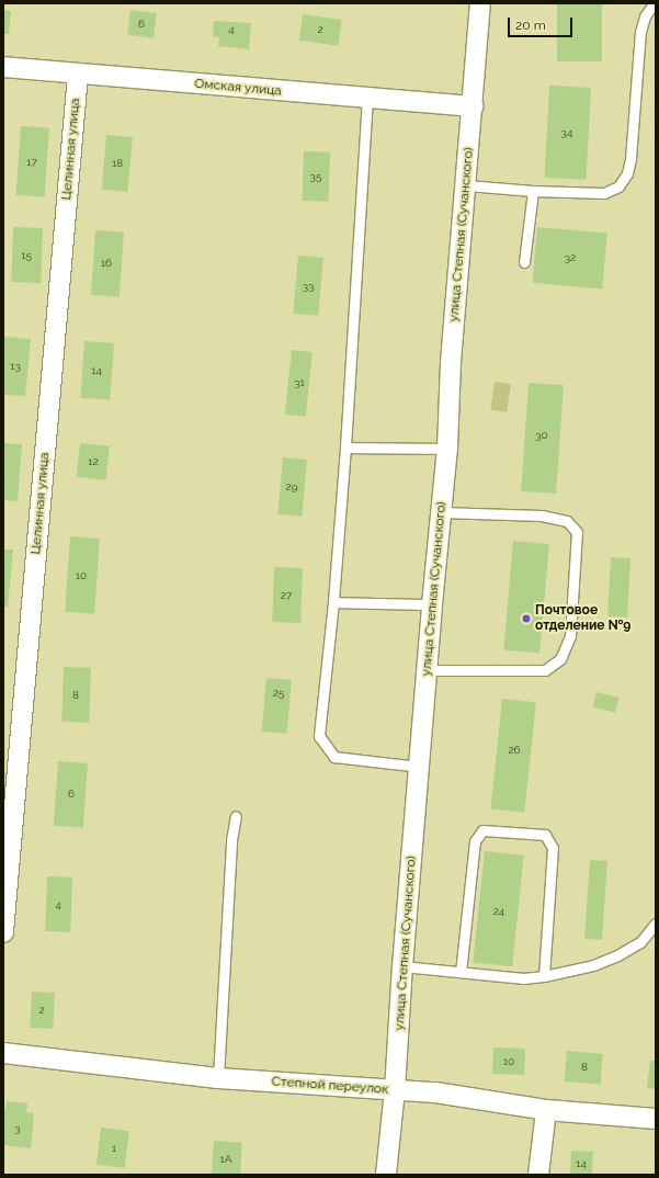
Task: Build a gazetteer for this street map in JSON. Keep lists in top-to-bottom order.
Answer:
{
  "streets": {
    "street": [
      "Омская улица",
      "Целинная улица",
      "улица Степная (Сучанского)",
      "Степной переулок"
    ]
  },
  "crossings": [
    ["Омская улица", "Целинная улица"],
    ["Омская улица", "улица Степная (Сучанского)"],
    ["улица Степная (Сучанского)", "Степной переулок"]
  ],
  "places": ["Почтовое отделение №9"],
  "house_numbers": [
    "6",
    "4",
    "2",
    "34",
    "17",
    "18",
    "35",
    "15",
    "32",
    "16",
    "33",
    "13",
    "14",
    "31",
    "30",
    "12",
    "29",
    "10",
    "27",
    "25",
    "8",
    "26",
    "6",
    "4",
    "24",
    "2",
    "10",
    "8",
    "3",
    "1",
    "1А",
    "14"
  ],
  "scale_bar": "20 m"
}
